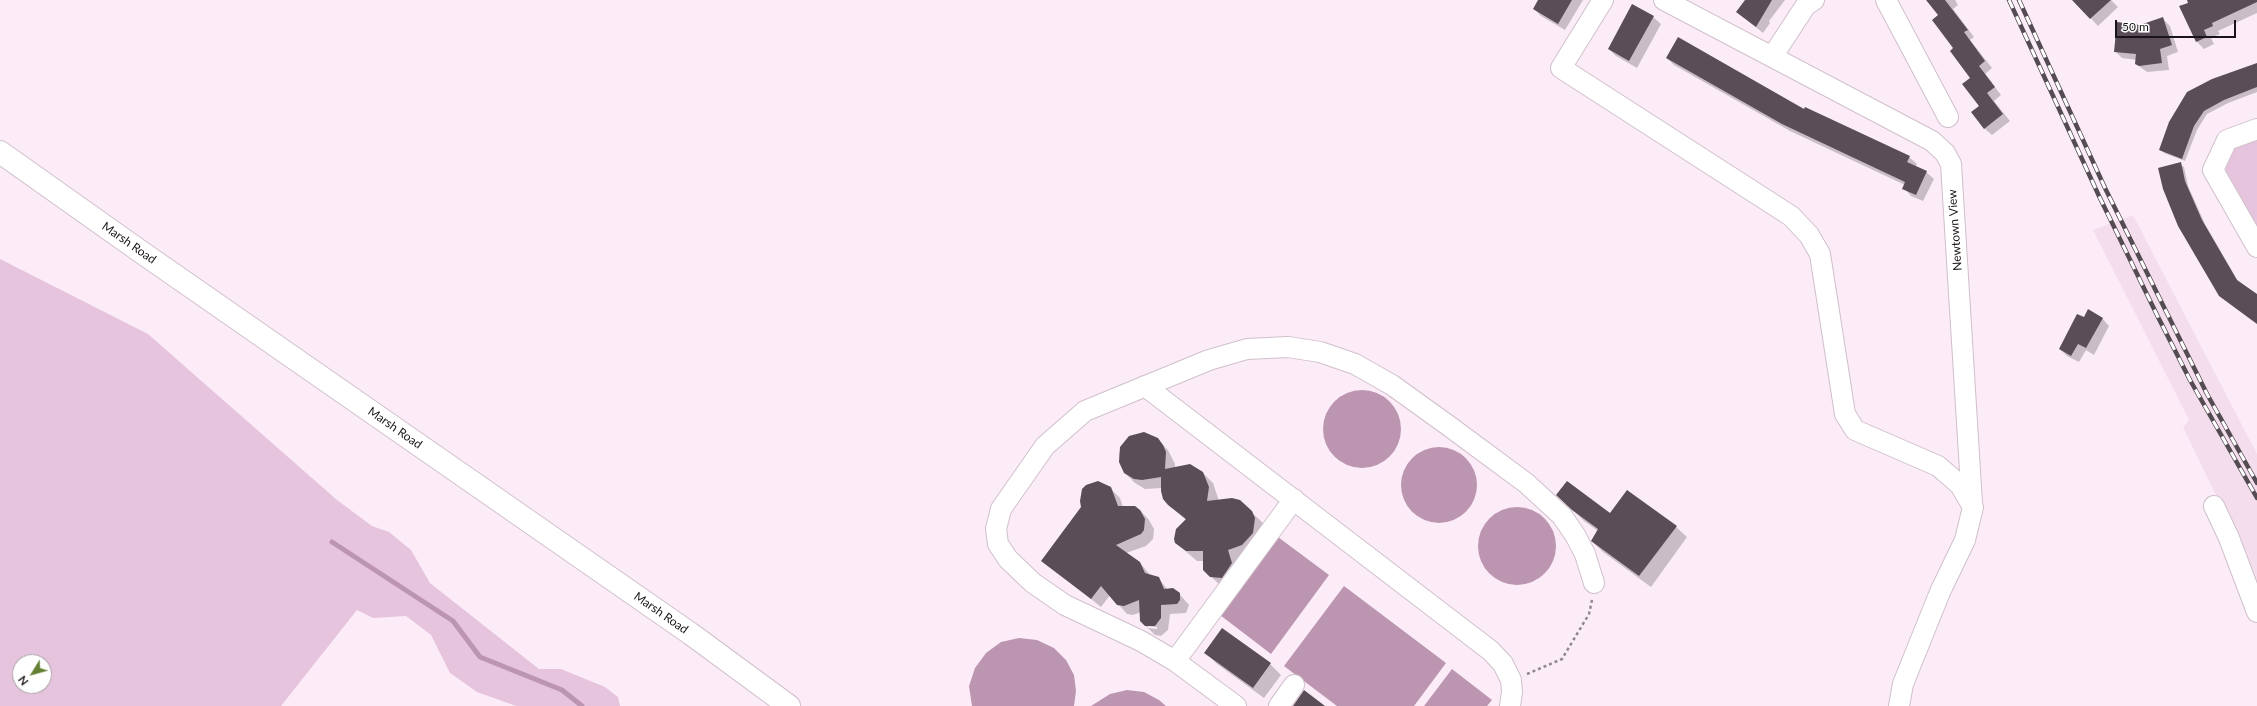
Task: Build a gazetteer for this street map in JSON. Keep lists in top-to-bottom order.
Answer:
{
  "streets": {
    "main road": ["Marsh Road"],
    "street": ["Newtown View"]
  },
  "scale_bar": "50 m",
  "north": "bottom left"
}
